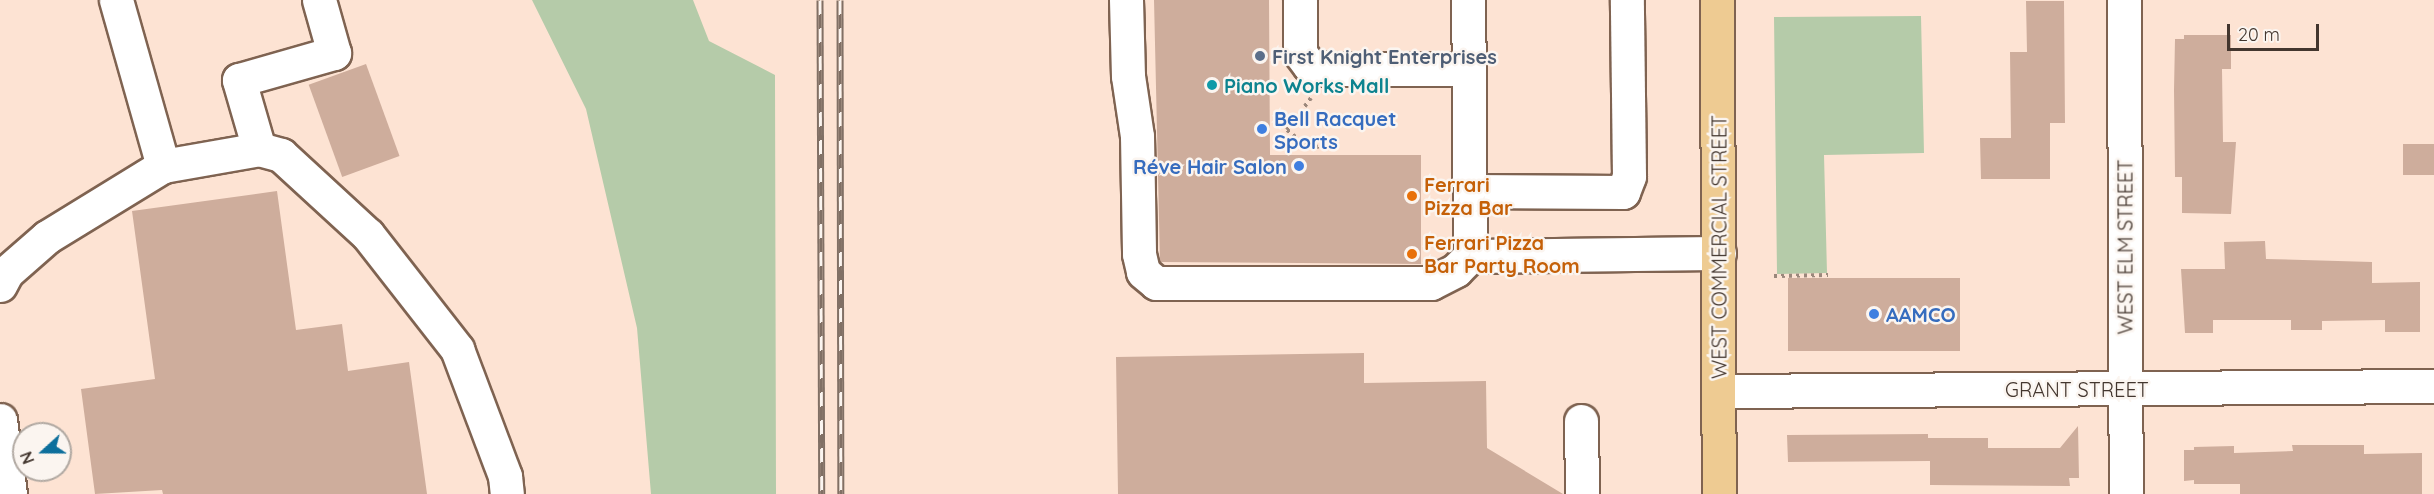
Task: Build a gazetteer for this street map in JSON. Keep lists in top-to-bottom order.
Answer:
{
  "streets": {
    "main road": ["WEST COMMERCIAL STREET"],
    "street": ["WEST ELM STREET", "GRANT STREET"]
  },
  "crossings": [
    ["WEST COMMERCIAL STREET", "GRANT STREET"],
    ["WEST ELM STREET", "GRANT STREET"]
  ],
  "places": [
    "First Knight Enterprises",
    "Piano Works Mall",
    "Bell Racquet Sports",
    "Réve Hair Salon",
    "Ferrari Pizza Bar",
    "Ferrari Pizza Bar Party Room",
    "AAMCO"
  ],
  "scale_bar": "20 m",
  "north": "left"
}
